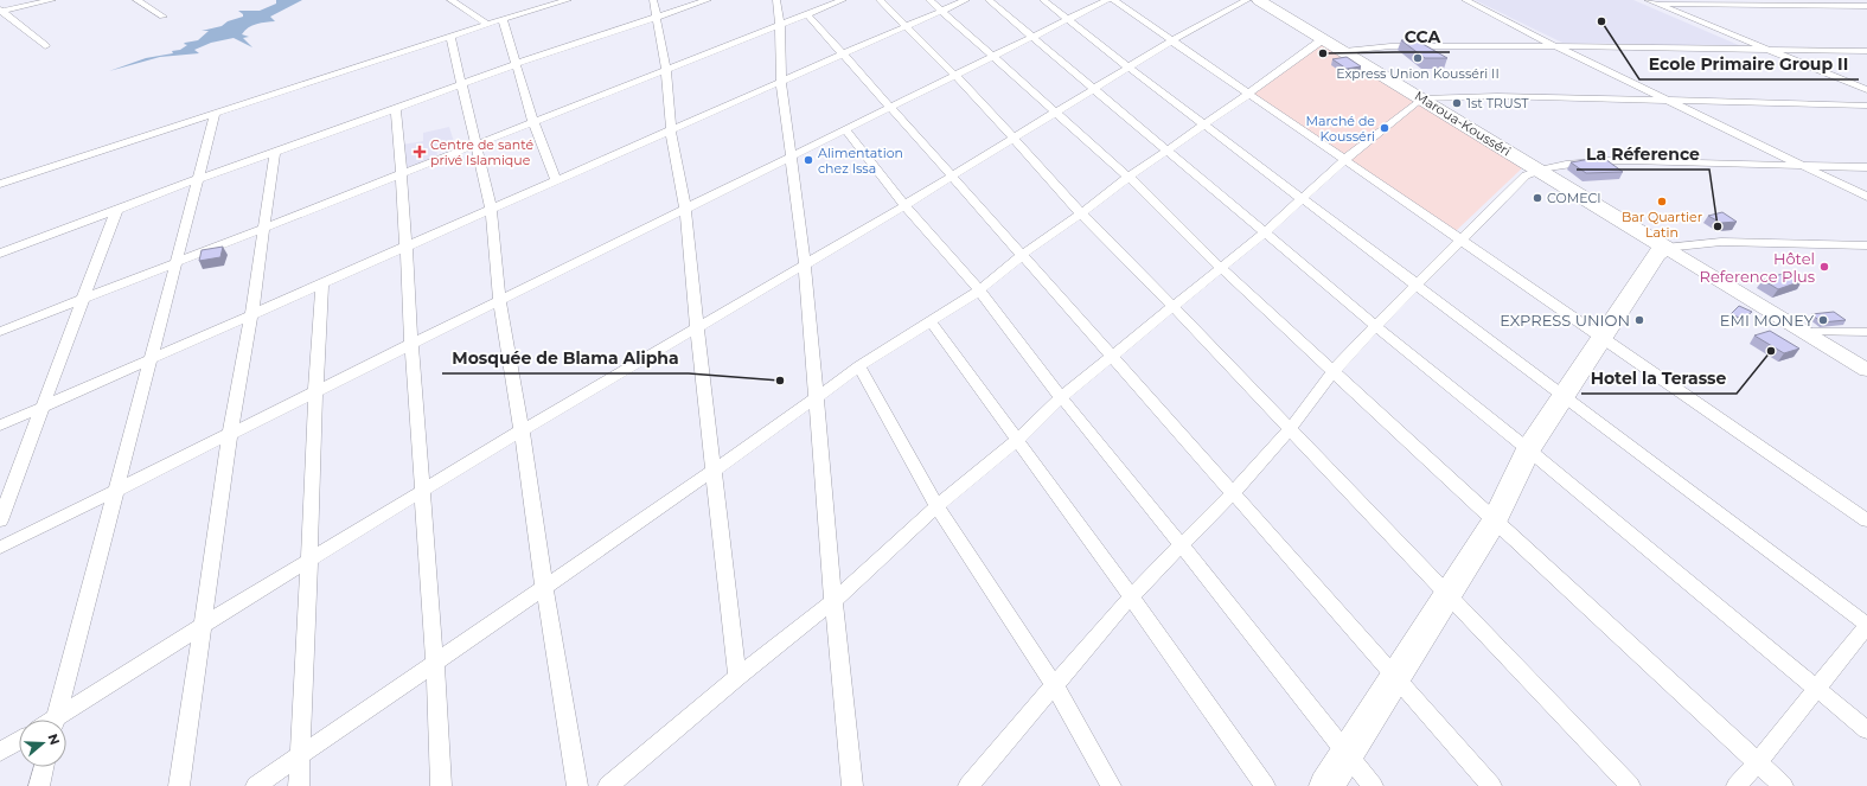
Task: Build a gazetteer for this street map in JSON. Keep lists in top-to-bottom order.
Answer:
{
  "streets": {
    "highway": ["Maroua-Kousséri"]
  },
  "places": {
    "other": [
      "Ecole Primaire Group II",
      "CCA",
      "Express Union Kousséri II",
      "1st TRUST",
      "Marché de Kousséri",
      "Alimentation chez Issa",
      "COMECI",
      "Bar Quartier Latin",
      "La Réference",
      "Hôtel Reference Plus",
      "EXPRESS UNION",
      "EMI MONEY",
      "Hotel la Terasse",
      "Mosquée de Blama Alipha"
    ],
    "health": ["Centre de santé privé Islamique"]
  },
  "north": "right"
}
